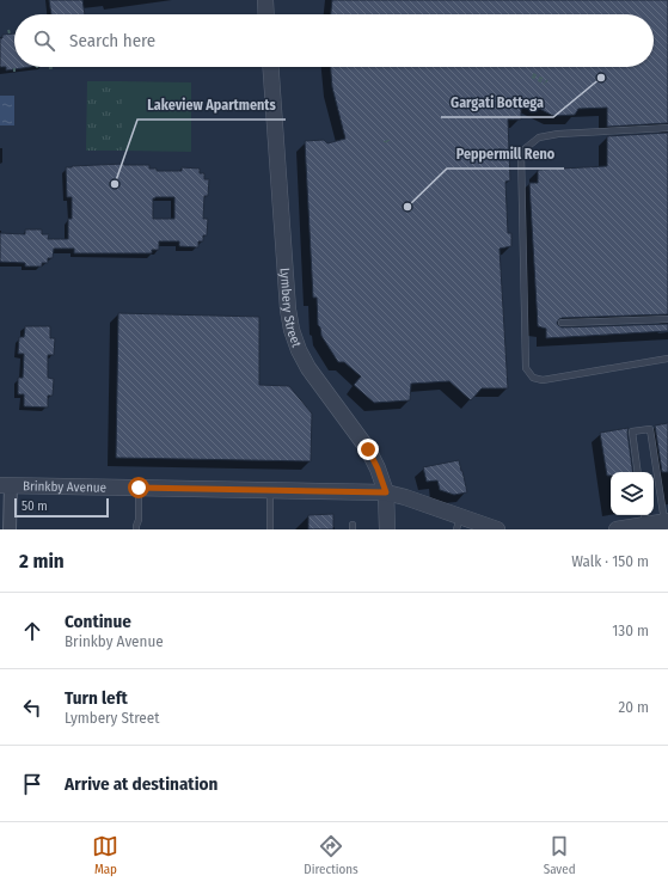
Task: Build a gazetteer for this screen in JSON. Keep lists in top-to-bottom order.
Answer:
{
  "streets": {
    "street": ["Lymbery Street", "Brinkby Avenue"]
  },
  "crossings": [
    ["Lymbery Street", "Brinkby Avenue"]
  ],
  "places": ["Gargati Bottega", "Lakeview Apartments", "Peppermill Reno"],
  "scale_bar": "50 m",
  "page": {
    "search": "Search here",
    "scale": "50 m",
    "heading": ["2 min", "Walk · 150 m"],
    "list": [
      ["Continue", "Brinkby Avenue", "130 m"],
      ["Turn left", "Lymbery Street", "20 m"],
      "Arrive at destination"
    ],
    "nav": ["Map", "Directions", "Saved"]
  }
}
